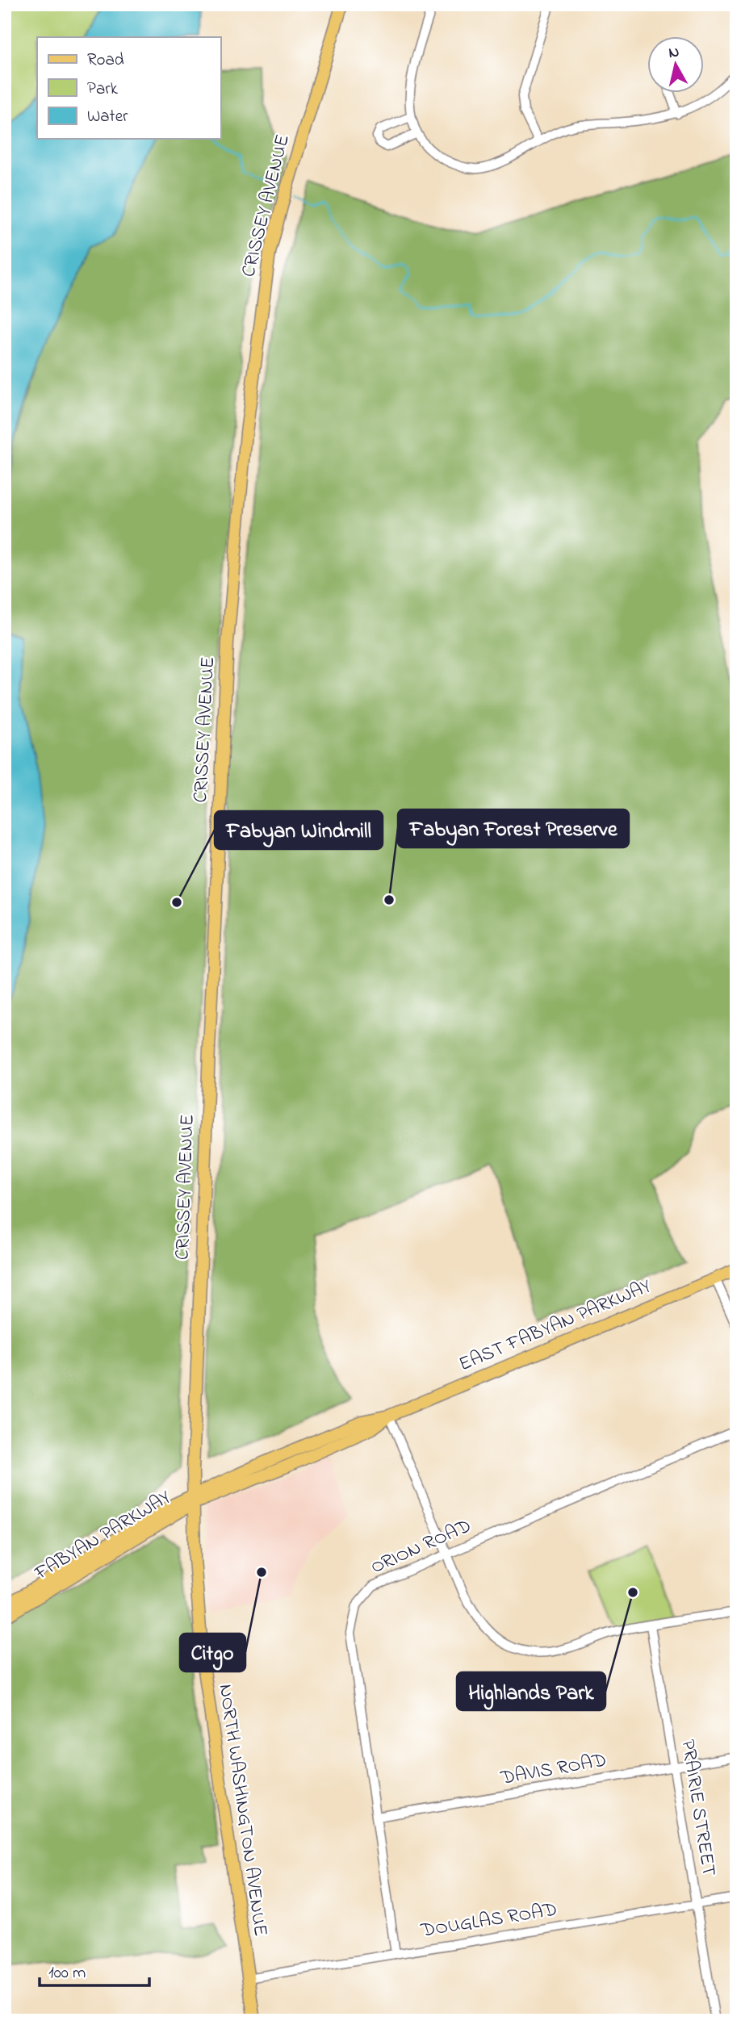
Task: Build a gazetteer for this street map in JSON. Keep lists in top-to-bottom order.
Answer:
{
  "streets": {
    "main road": [
      "CRISSEY AVENUE",
      "EAST FABYAN PARKWAY",
      "FABYAN PARKWAY",
      "NORTH WASHINGTON AVENUE"
    ],
    "street": [
      "ORION ROAD",
      "DAVIS ROAD",
      "PRAIRIE STREET",
      "DOUGLAS ROAD"
    ]
  },
  "crossings": [
    ["CRISSEY AVENUE", "EAST FABYAN PARKWAY"],
    ["CRISSEY AVENUE", "FABYAN PARKWAY"],
    ["CRISSEY AVENUE", "NORTH WASHINGTON AVENUE"],
    ["EAST FABYAN PARKWAY", "FABYAN PARKWAY"],
    ["EAST FABYAN PARKWAY", "NORTH WASHINGTON AVENUE"],
    ["FABYAN PARKWAY", "NORTH WASHINGTON AVENUE"],
    ["ORION ROAD", "DAVIS ROAD"],
    ["ORION ROAD", "DOUGLAS ROAD"],
    ["DAVIS ROAD", "PRAIRIE STREET"],
    ["PRAIRIE STREET", "DOUGLAS ROAD"],
    ["NORTH WASHINGTON AVENUE", "DOUGLAS ROAD"]
  ],
  "places": [
    "Fabyan Forest Preserve",
    "Fabyan Windmill",
    "Citgo",
    "Highlands Park"
  ],
  "legend": ["Road", "Park", "Water"],
  "scale_bar": "100 m",
  "north": "top"
}
